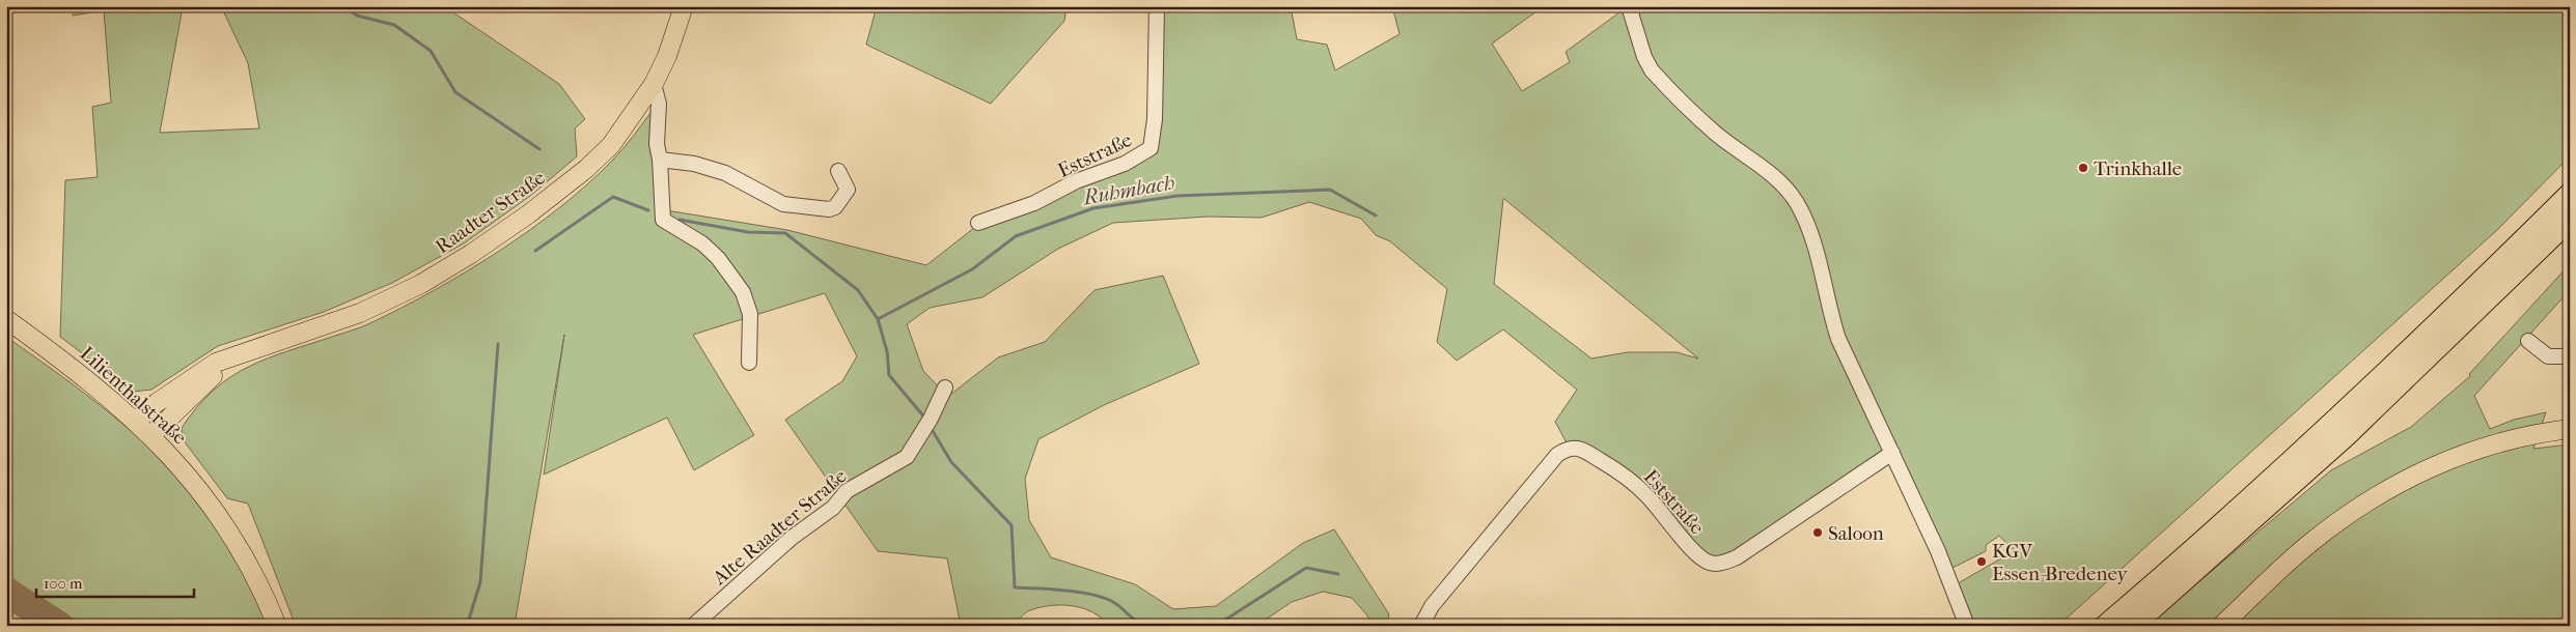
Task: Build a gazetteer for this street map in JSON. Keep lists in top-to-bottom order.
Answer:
{
  "streets": {
    "main road": ["Raadter Straße", "Lilienthalstraße"],
    "street": ["Eststraße", "Alte Raadter Straße"]
  },
  "crossings": [
    ["Raadter Straße", "Lilienthalstraße"]
  ],
  "water": ["Ruhmbach"],
  "places": ["Trinkhalle", "Saloon", "KGV Essen-Bredeney"],
  "scale_bar": "100 m"
}
